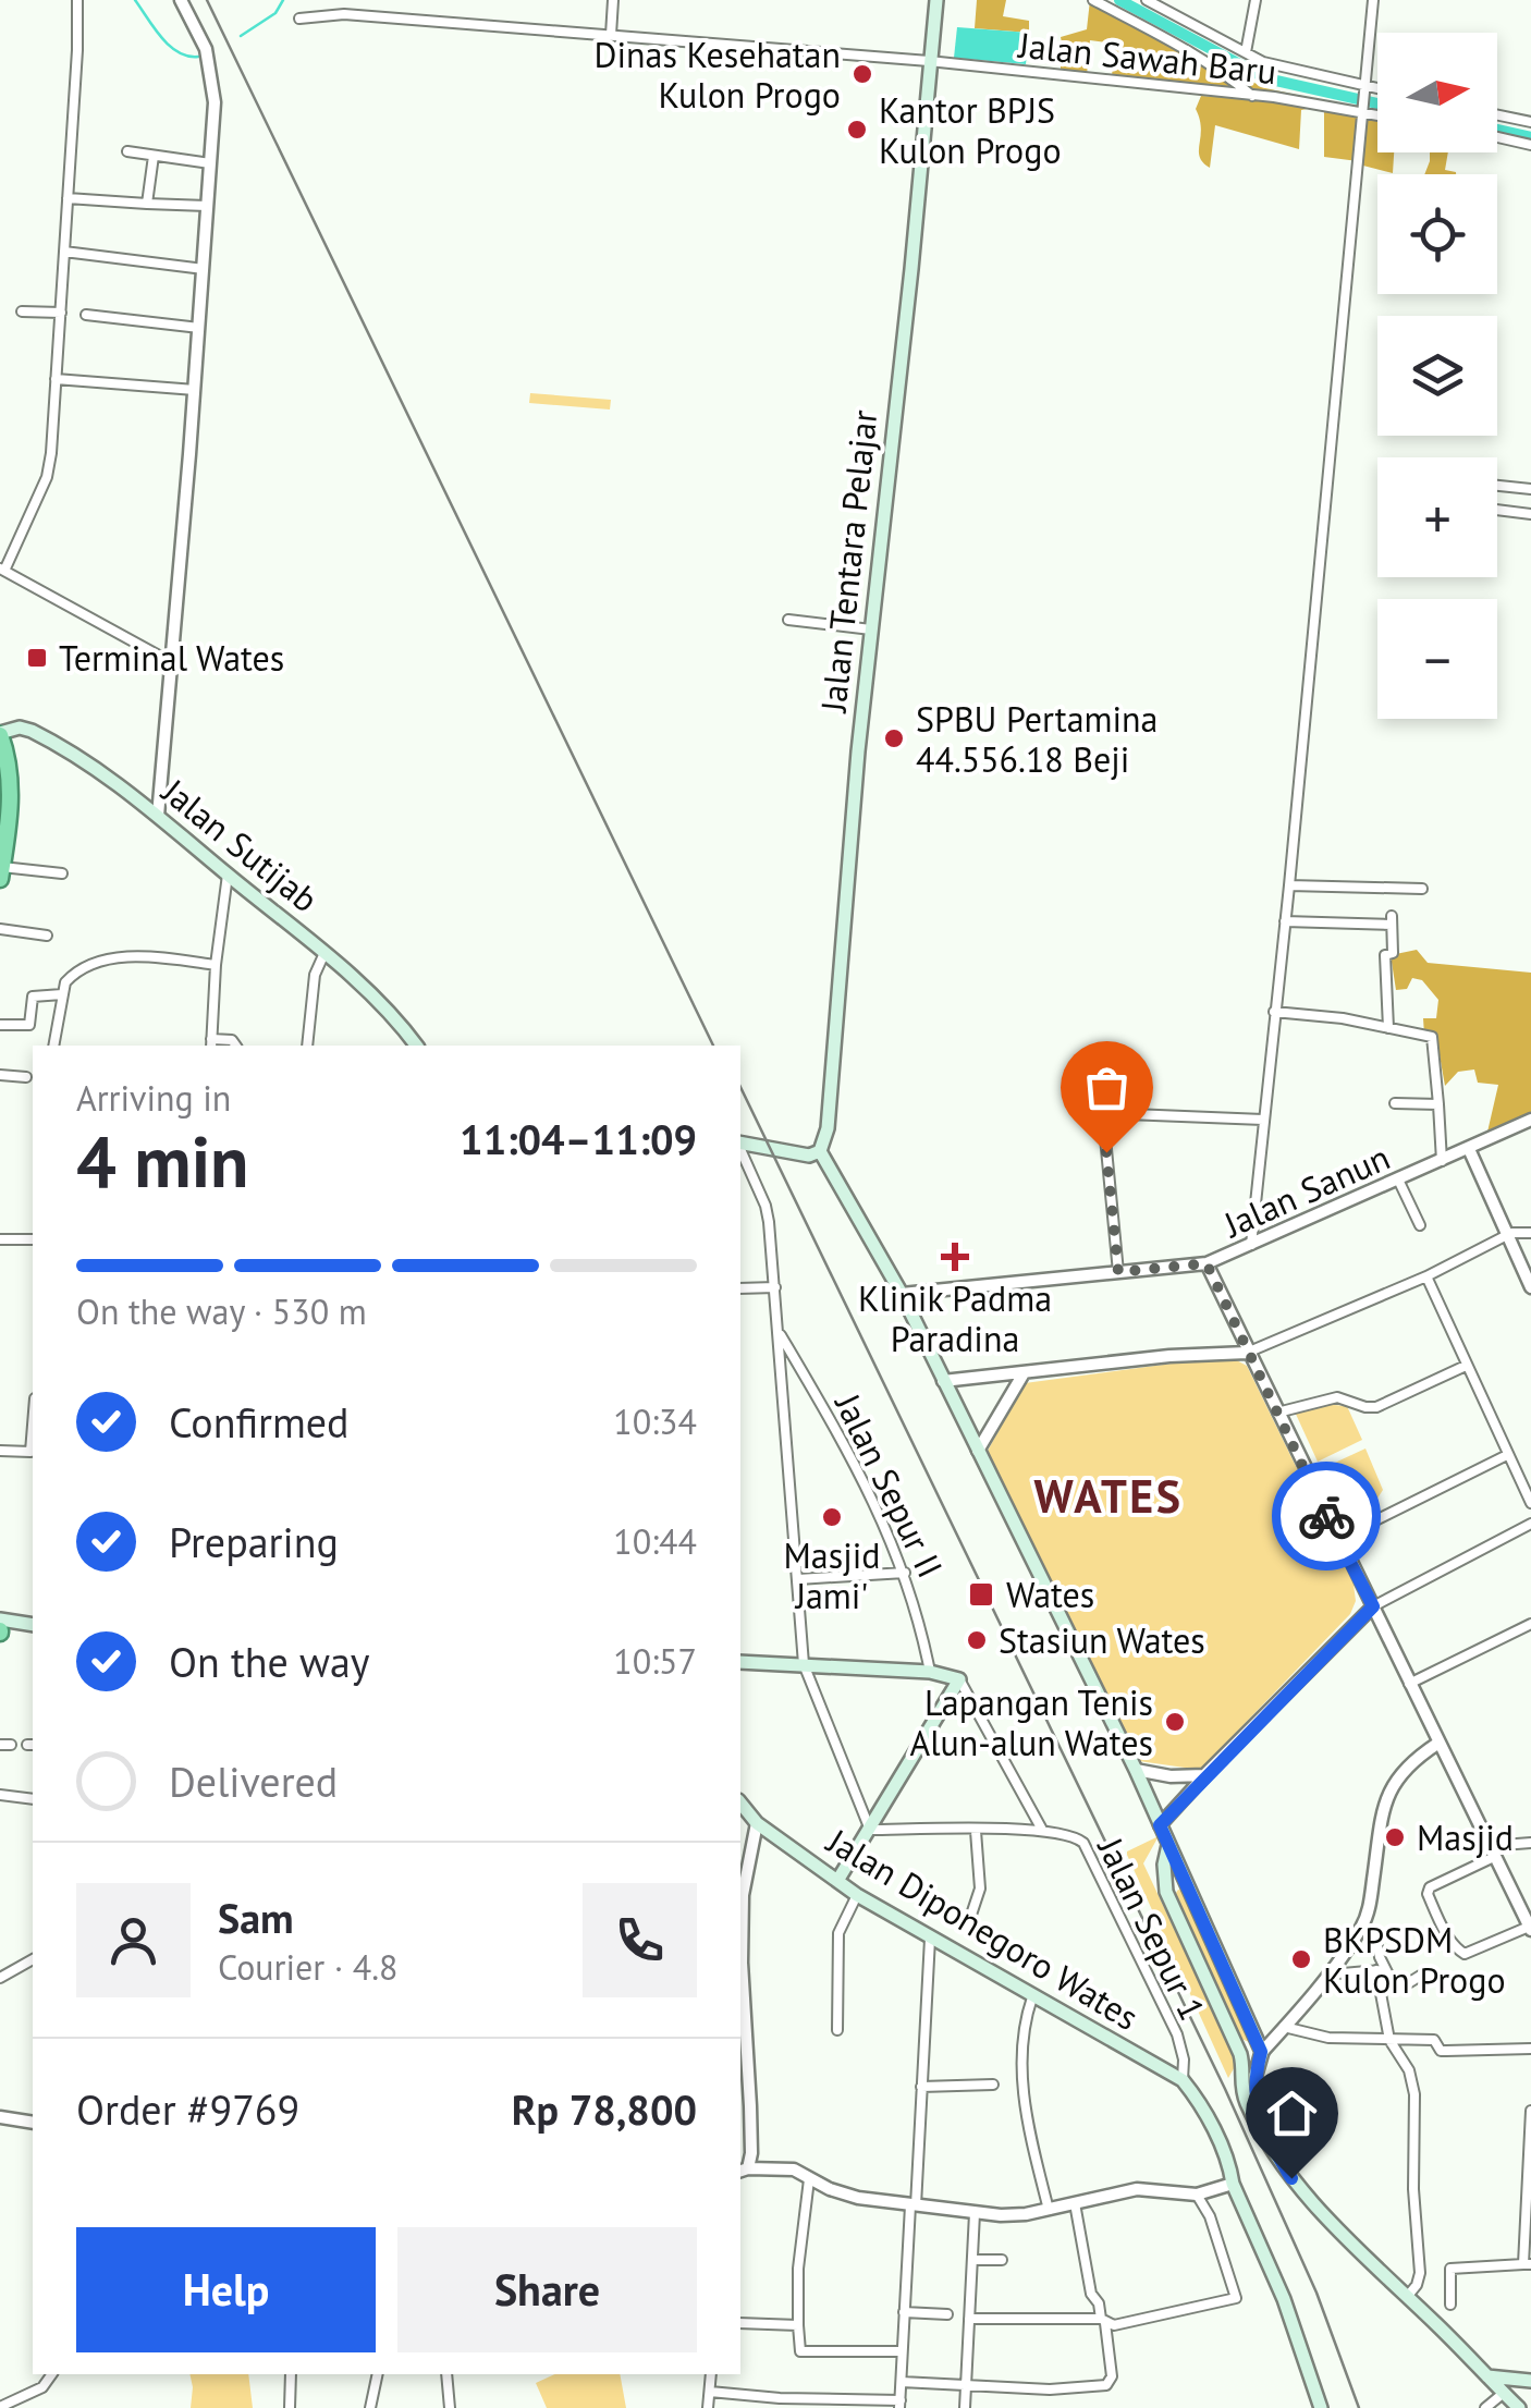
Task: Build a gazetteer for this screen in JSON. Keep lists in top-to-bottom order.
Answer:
{
  "streets": {
    "main road": ["Jalan Tentara Pelajar", "Jalan Sutijab", "Jalan Diponegoro Wates"],
    "street": [
      "Jalan Sawah Baru",
      "Jalan Sanun",
      "Jalan Sepur II",
      "Jalan Sepur 1"
    ]
  },
  "crossings": [
    ["Jalan Sawah Baru", "Jalan Tentara Pelajar"],
    ["Jalan Diponegoro Wates", "Jalan Sepur 1"]
  ],
  "districts": ["WATES"],
  "places": {
    "other": [
      "Dinas Kesehatan Kulon Progo",
      "Kantor BPJS Kulon Progo",
      "SPBU Pertamina 44.556.18 Beji",
      "Masjid Jami'",
      "Stasiun Wates",
      "Lapangan Tenis Alun-alun Wates",
      "Masjid",
      "BKPSDM Kulon Progo"
    ],
    "transit": ["Terminal Wates", "Wates"],
    "health": ["Klinik Padma Paradina"]
  },
  "north": "right",
  "page": {
    "map_buttons": ["+", "−"],
    "heading": ["4 min", "Arriving in", "11:04–11:09"],
    "panel": [
      "Sam",
      "Courier · 4.8",
      "Order #9769",
      "Rp 78,800"
    ],
    "bar": "On the way · 530 m",
    "list": [
      ["Confirmed", "10:34"],
      ["Preparing", "10:44"],
      ["On the way", "10:57"],
      "Delivered"
    ],
    "buttons": ["Help", "Share"]
  }
}
